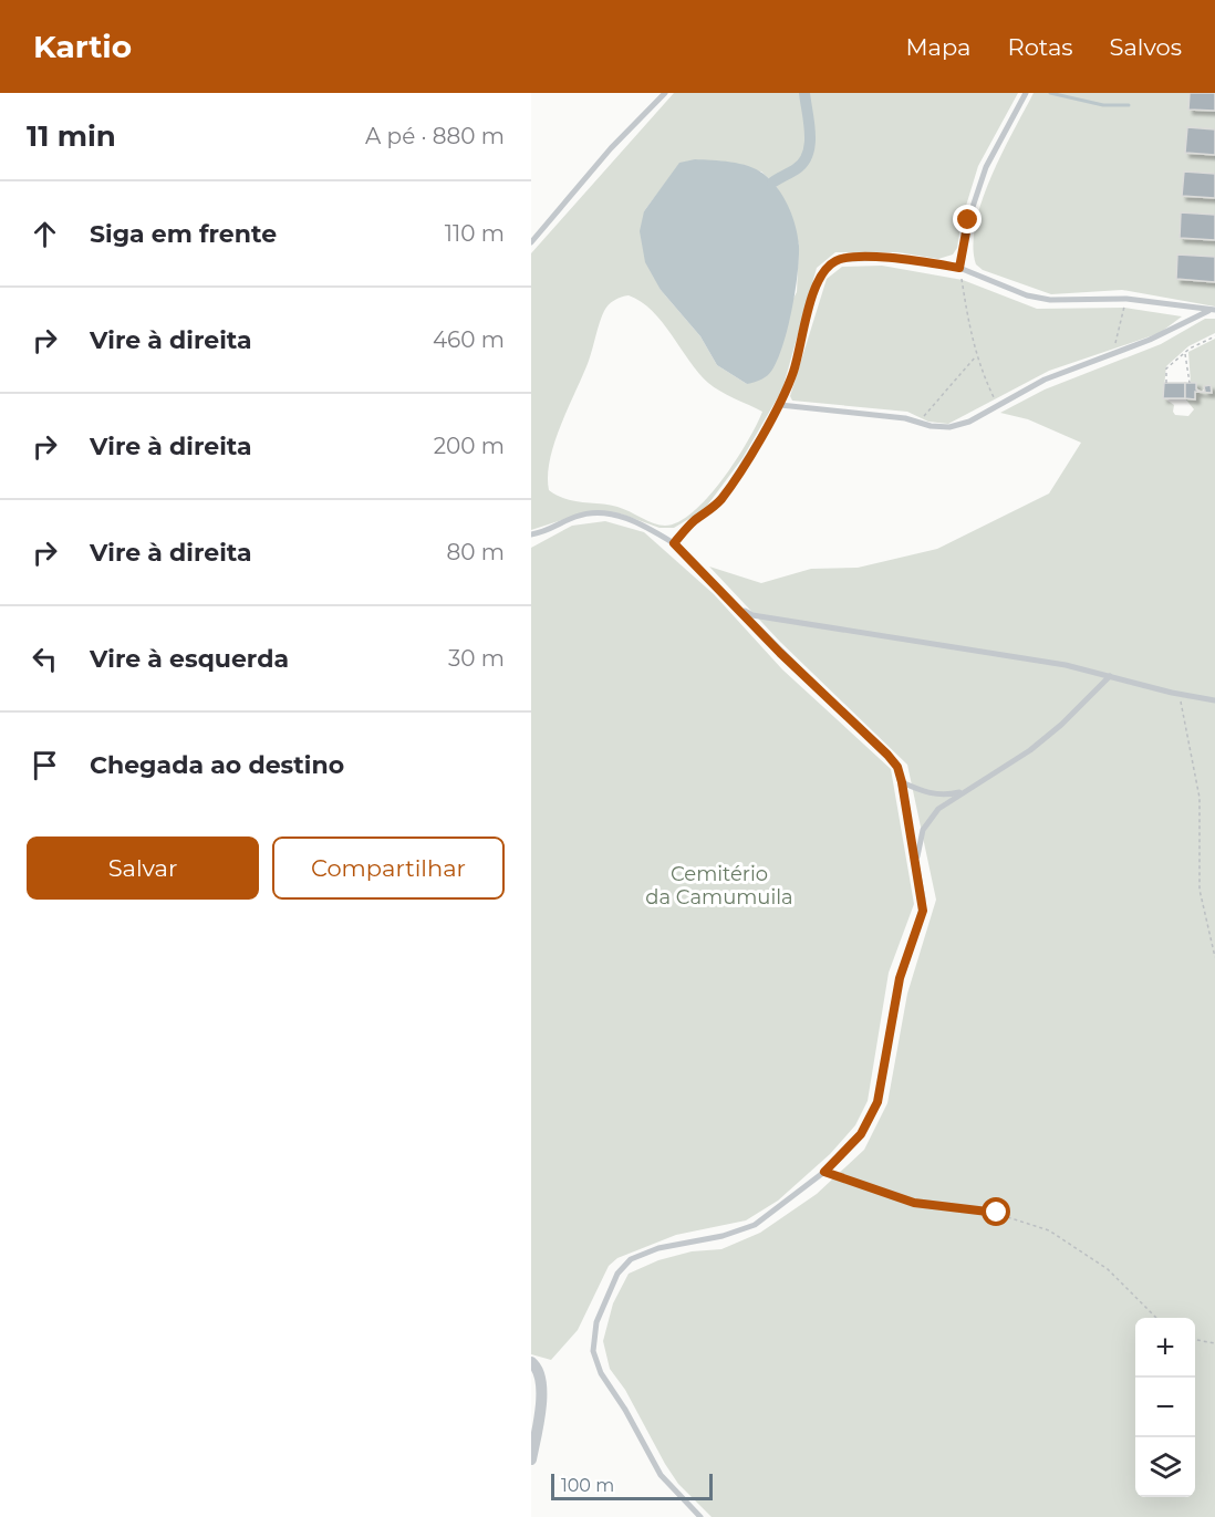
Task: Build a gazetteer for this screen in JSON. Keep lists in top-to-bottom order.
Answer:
{
  "parks": ["Cemitério da Camumuila"],
  "scale_bar": "100 m",
  "page": {
    "header": "Kartio",
    "nav": ["Mapa", "Rotas", "Salvos"],
    "heading": ["11 min", "A pé · 880 m"],
    "list": [
      ["Siga em frente", "110 m"],
      ["Vire à direita", "460 m"],
      ["Vire à direita", "200 m"],
      ["Vire à direita", "80 m"],
      ["Vire à esquerda", "30 m"],
      "Chegada ao destino"
    ],
    "buttons": ["Salvar", "Compartilhar"],
    "map_buttons": ["+", "−"],
    "scale": "100 m"
  }
}
